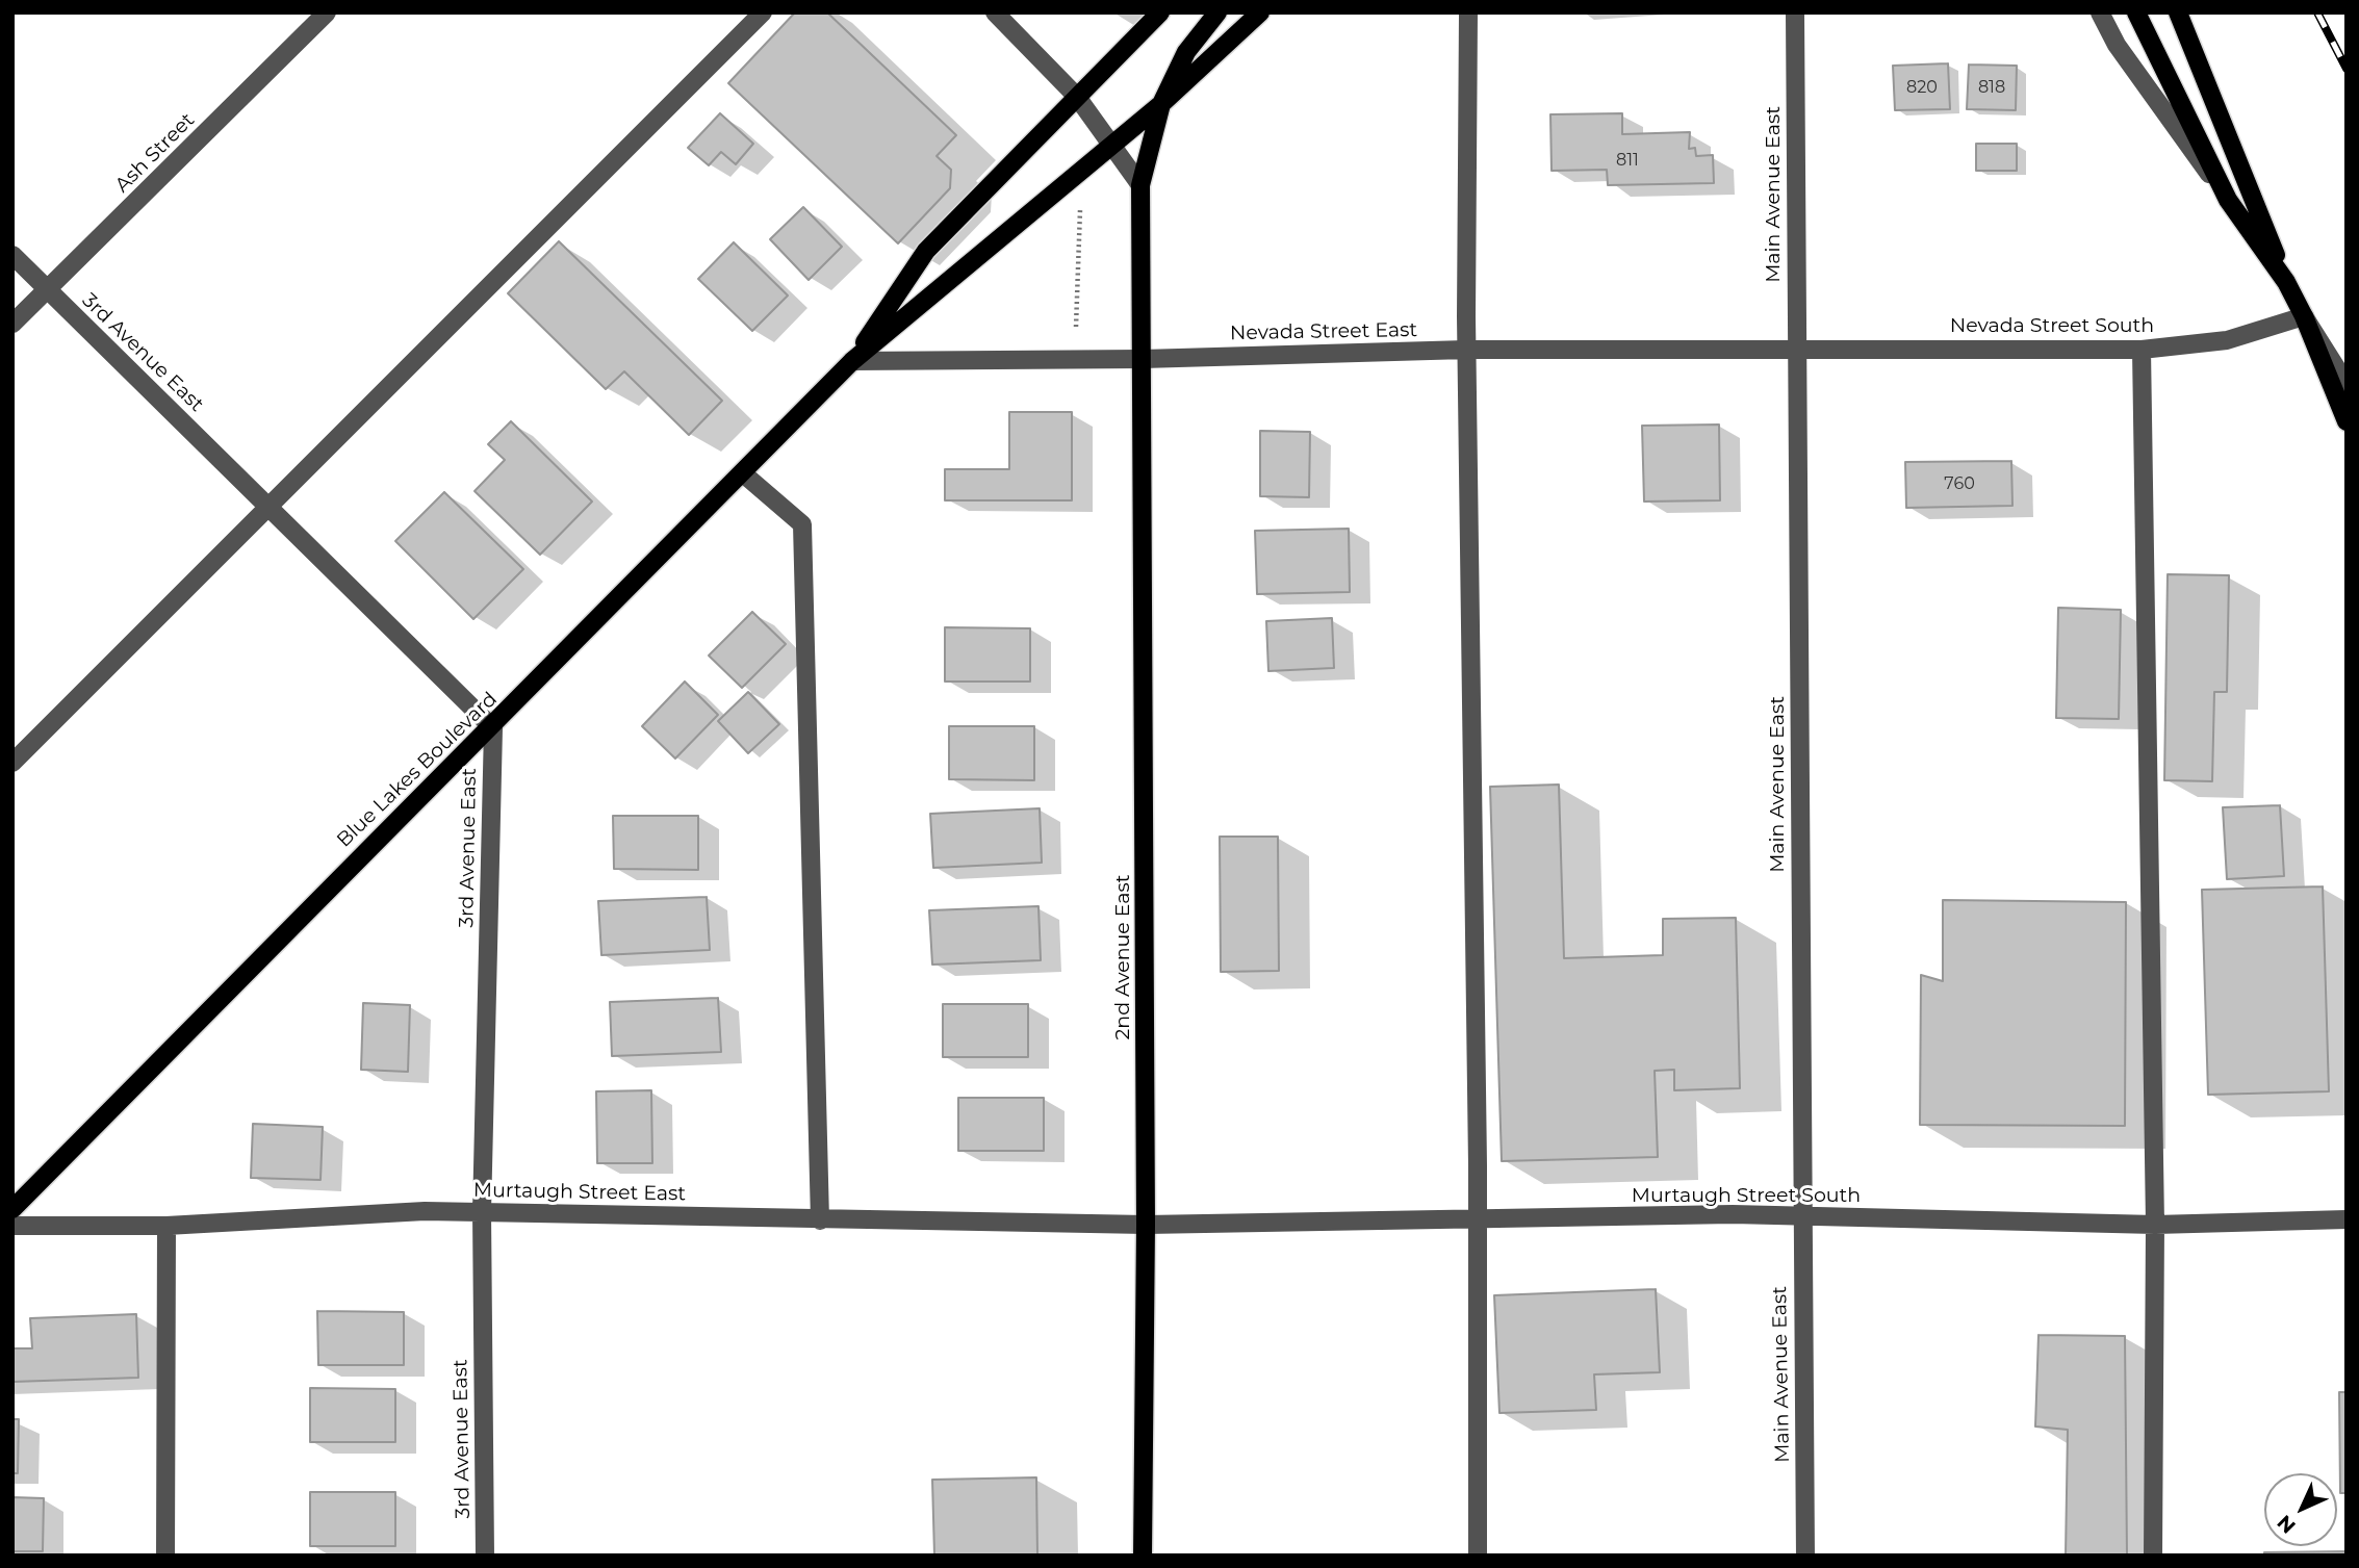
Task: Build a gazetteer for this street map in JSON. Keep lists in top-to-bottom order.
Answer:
{
  "streets": {
    "main road": ["Blue Lakes Boulevard", "2nd Avenue East"],
    "street": [
      "Ash Street",
      "Main Avenue East",
      "Nevada Street South",
      "Nevada Street East",
      "3rd Avenue East",
      "Murtaugh Street East",
      "Murtaugh Street South"
    ]
  },
  "crossings": [
    ["Ash Street", "3rd Avenue East"],
    ["Main Avenue East", "Nevada Street South"],
    ["Main Avenue East", "Nevada Street East"],
    ["Main Avenue East", "Murtaugh Street South"],
    ["Nevada Street South", "Nevada Street East"],
    ["Nevada Street East", "Blue Lakes Boulevard"],
    ["Nevada Street East", "2nd Avenue East"],
    ["3rd Avenue East", "Blue Lakes Boulevard"],
    ["3rd Avenue East", "Murtaugh Street East"],
    ["2nd Avenue East", "Murtaugh Street East"],
    ["2nd Avenue East", "Murtaugh Street South"],
    ["Murtaugh Street East", "Murtaugh Street South"]
  ],
  "house_numbers": [
    "820",
    "818",
    "811",
    "760"
  ],
  "north": "bottom left"
}
